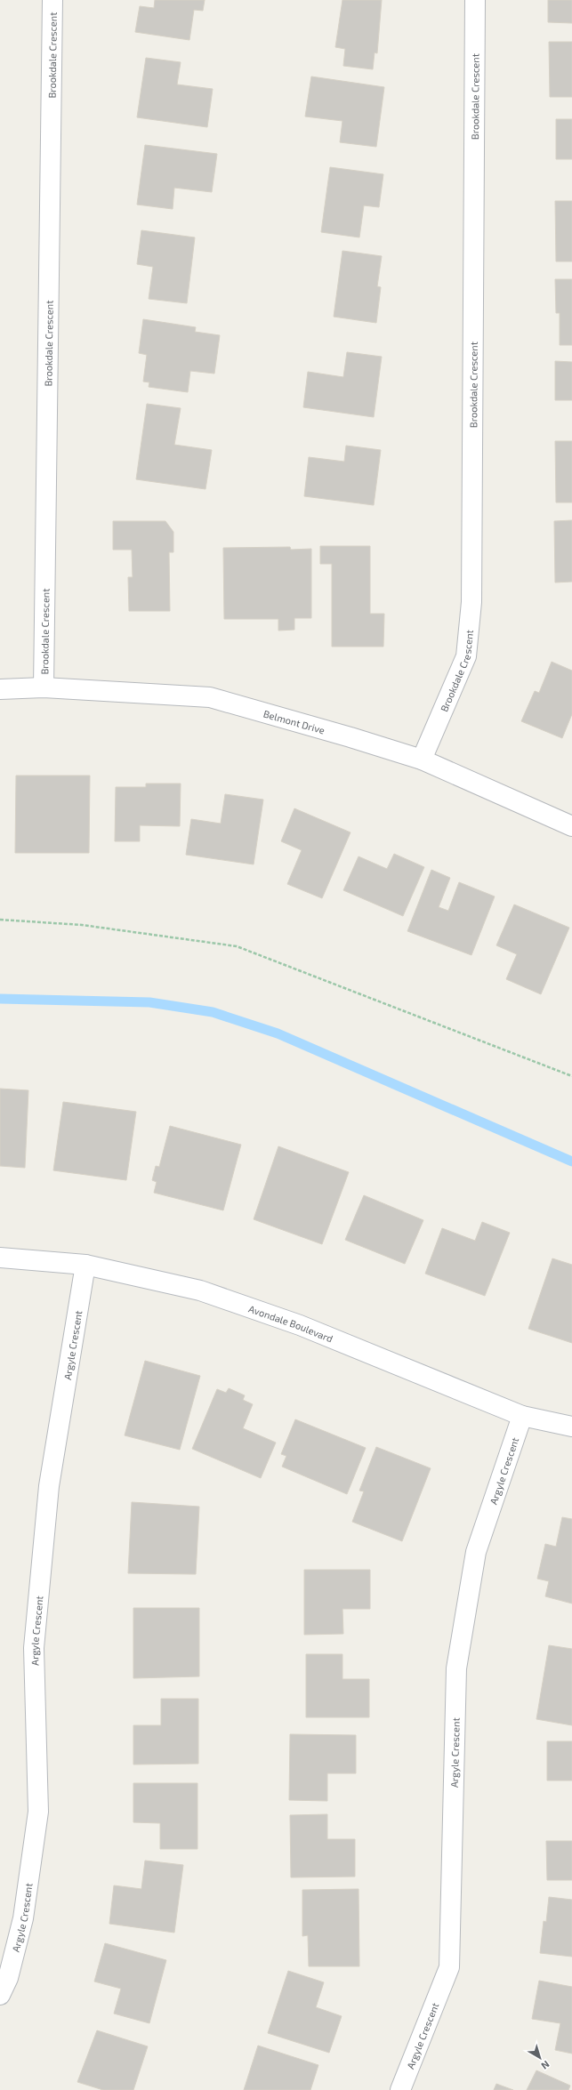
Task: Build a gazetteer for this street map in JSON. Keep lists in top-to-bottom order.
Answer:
{
  "streets": {
    "street": [
      "Brookdale Crescent",
      "Belmont Drive",
      "Avondale Boulevard",
      "Argyle Crescent"
    ]
  },
  "crossings": [
    ["Brookdale Crescent", "Belmont Drive"],
    ["Avondale Boulevard", "Argyle Crescent"]
  ],
  "north": "bottom right"
}
